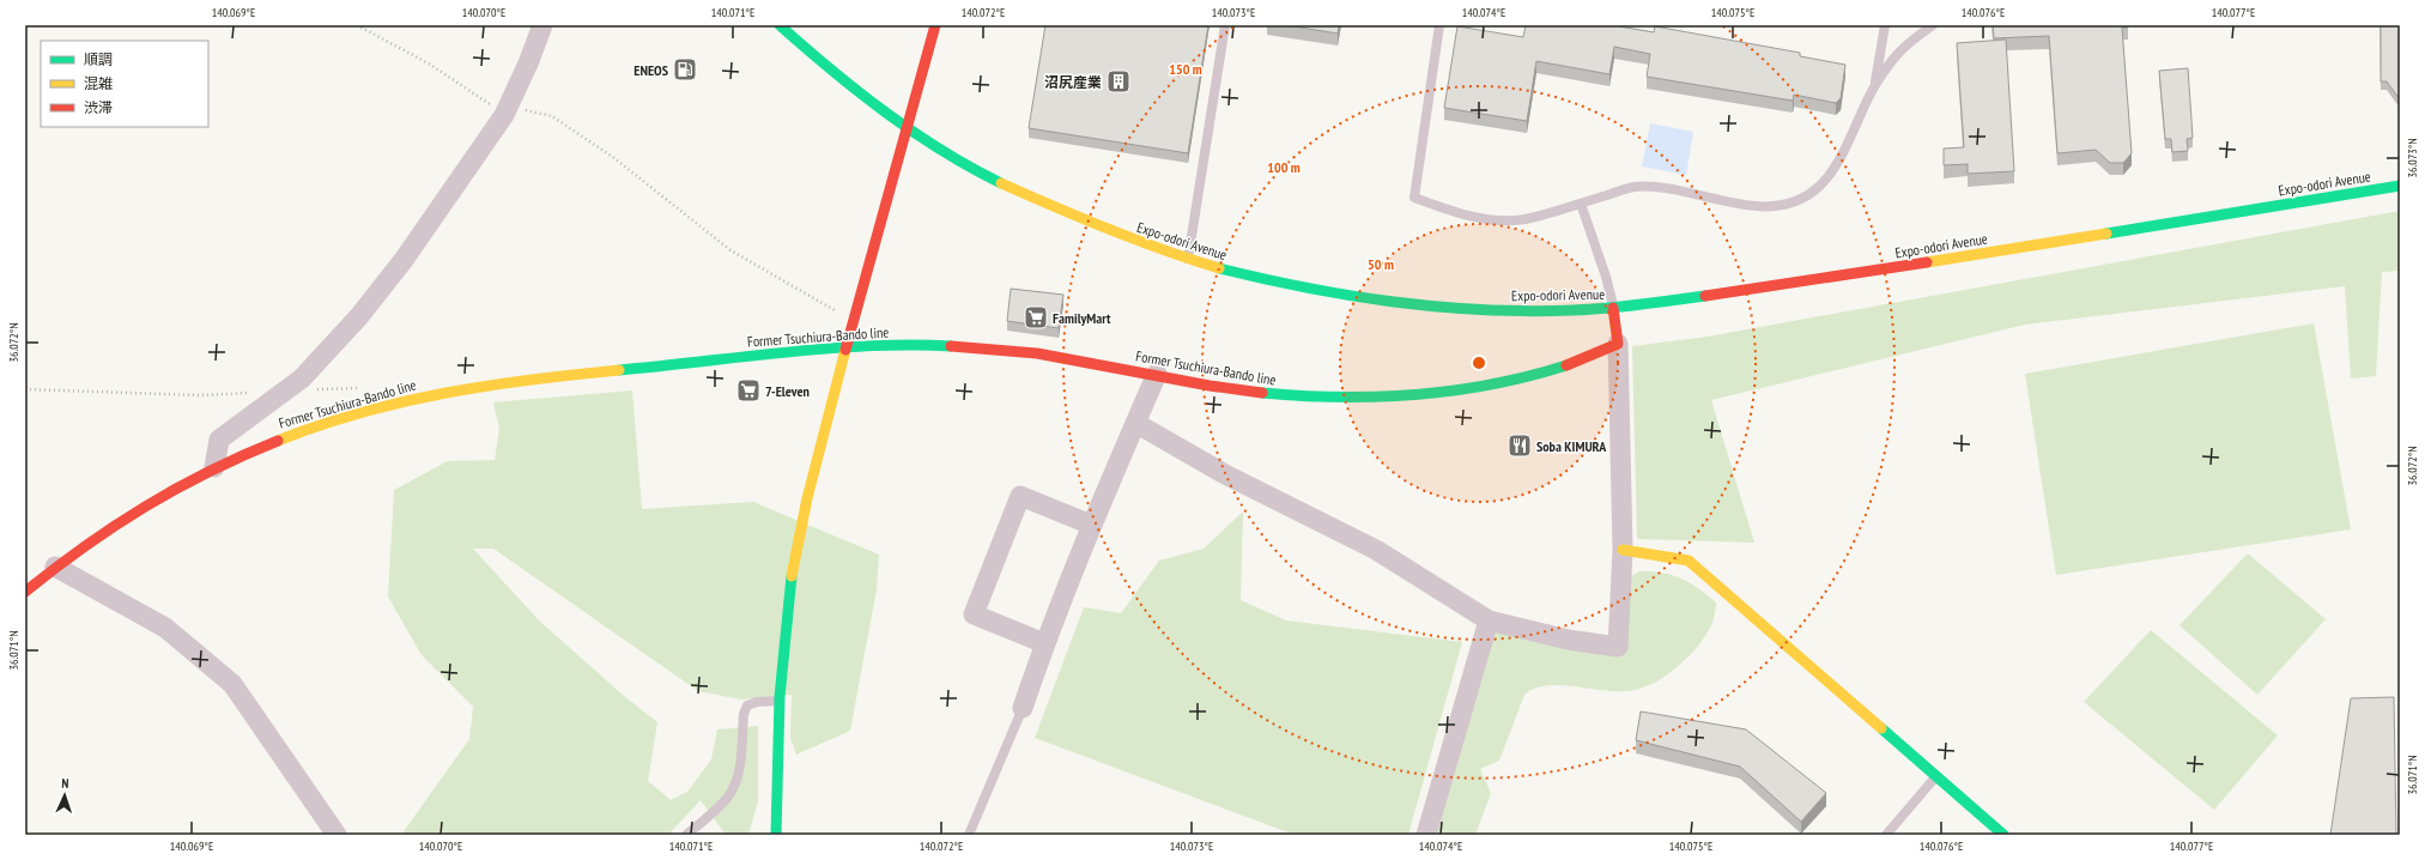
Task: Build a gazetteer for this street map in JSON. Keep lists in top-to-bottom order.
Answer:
{
  "streets": {
    "street": ["Expo-odori Avenue", "Former Tsuchiura-Bando line"]
  },
  "places": {
    "fuel station": ["ENEOS"],
    "building": ["沼尻産業"],
    "supermarket": ["FamilyMart", "7-Eleven"],
    "restaurant": ["Soba KIMURA"]
  },
  "legend": ["順調", "混雑", "渋滞"],
  "north": "top",
  "coordinates": [
    "140.069°E",
    "140.070°E",
    "140.071°E",
    "140.072°E",
    "140.073°E",
    "140.074°E",
    "140.075°E",
    "140.076°E",
    "140.077°E",
    "36.073°N",
    "36.072°N",
    "36.071°N"
  ],
  "rings": ["150 m", "100 m", "50 m"]
}
